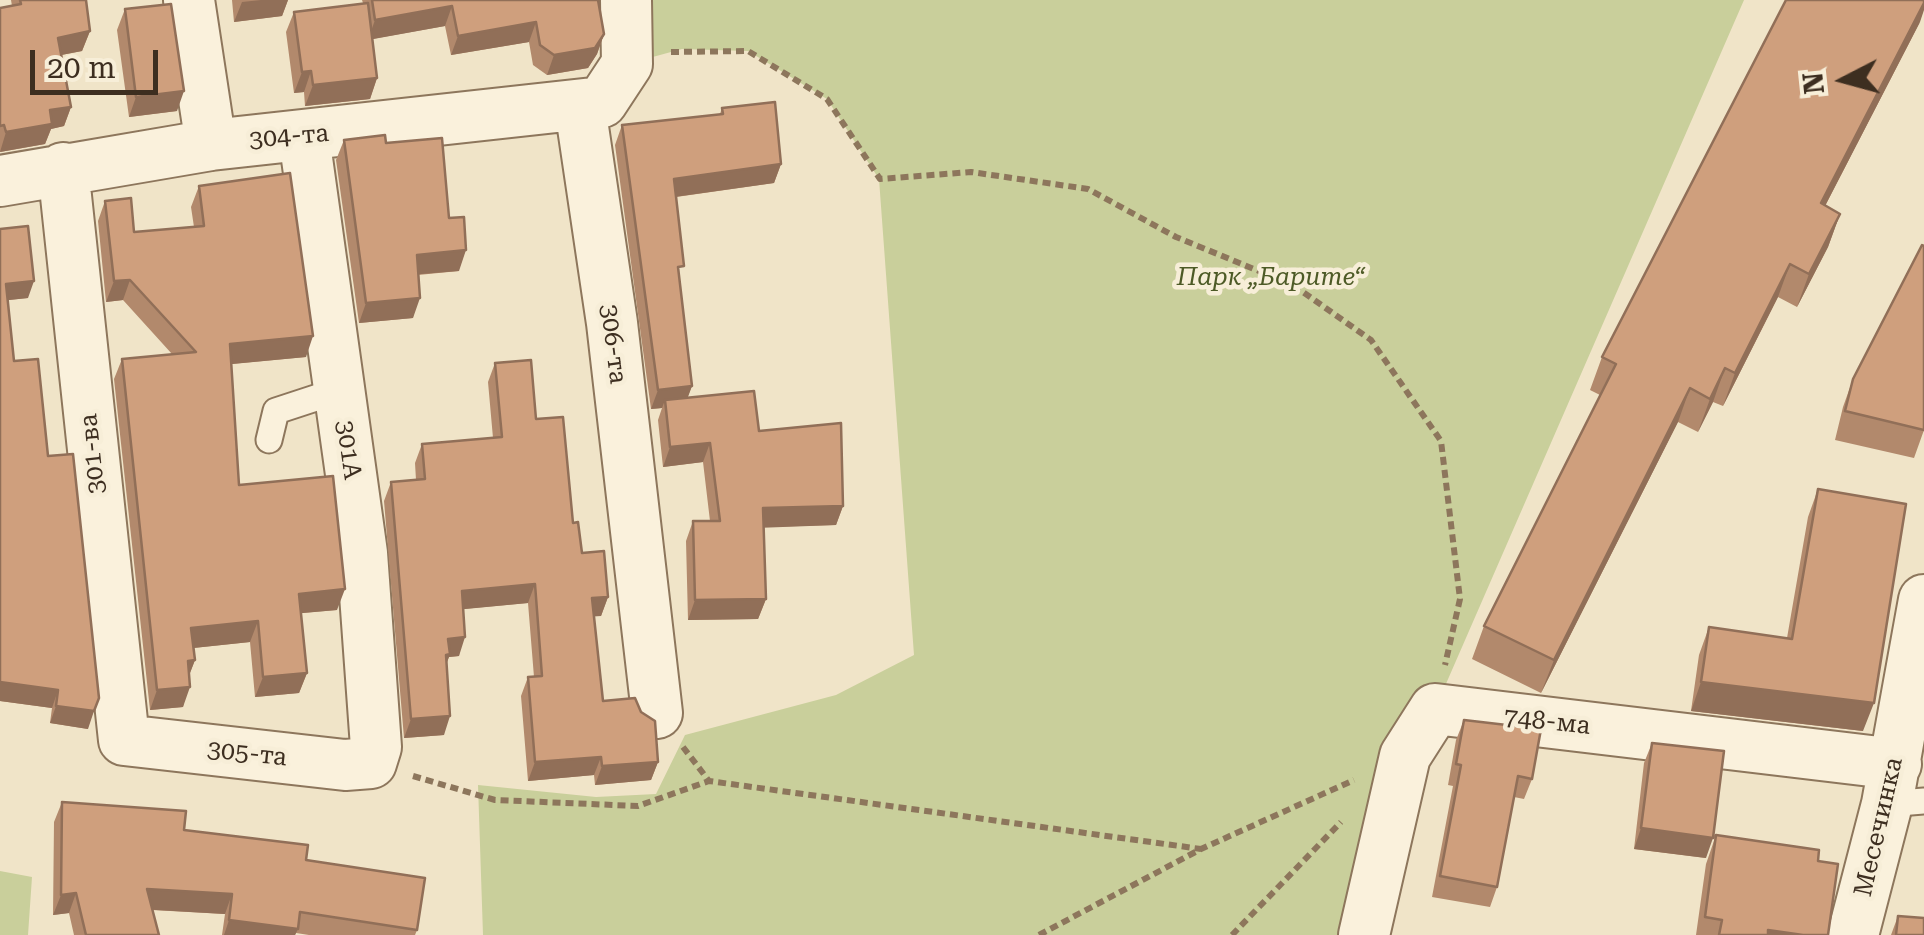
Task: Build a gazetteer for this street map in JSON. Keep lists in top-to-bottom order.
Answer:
{
  "streets": {
    "street": [
      "304-та",
      "306-та",
      "301А",
      "301-ва",
      "748-ма",
      "305-та",
      "Месечинка"
    ]
  },
  "crossings": [
    ["304-та", "306-та"],
    ["304-та", "301А"],
    ["304-та", "301-ва"],
    ["301А", "305-та"],
    ["301-ва", "305-та"],
    ["748-ма", "Месечинка"]
  ],
  "parks": ["Парк „Барите“"],
  "scale_bar": "20 m",
  "north": "left"
}
